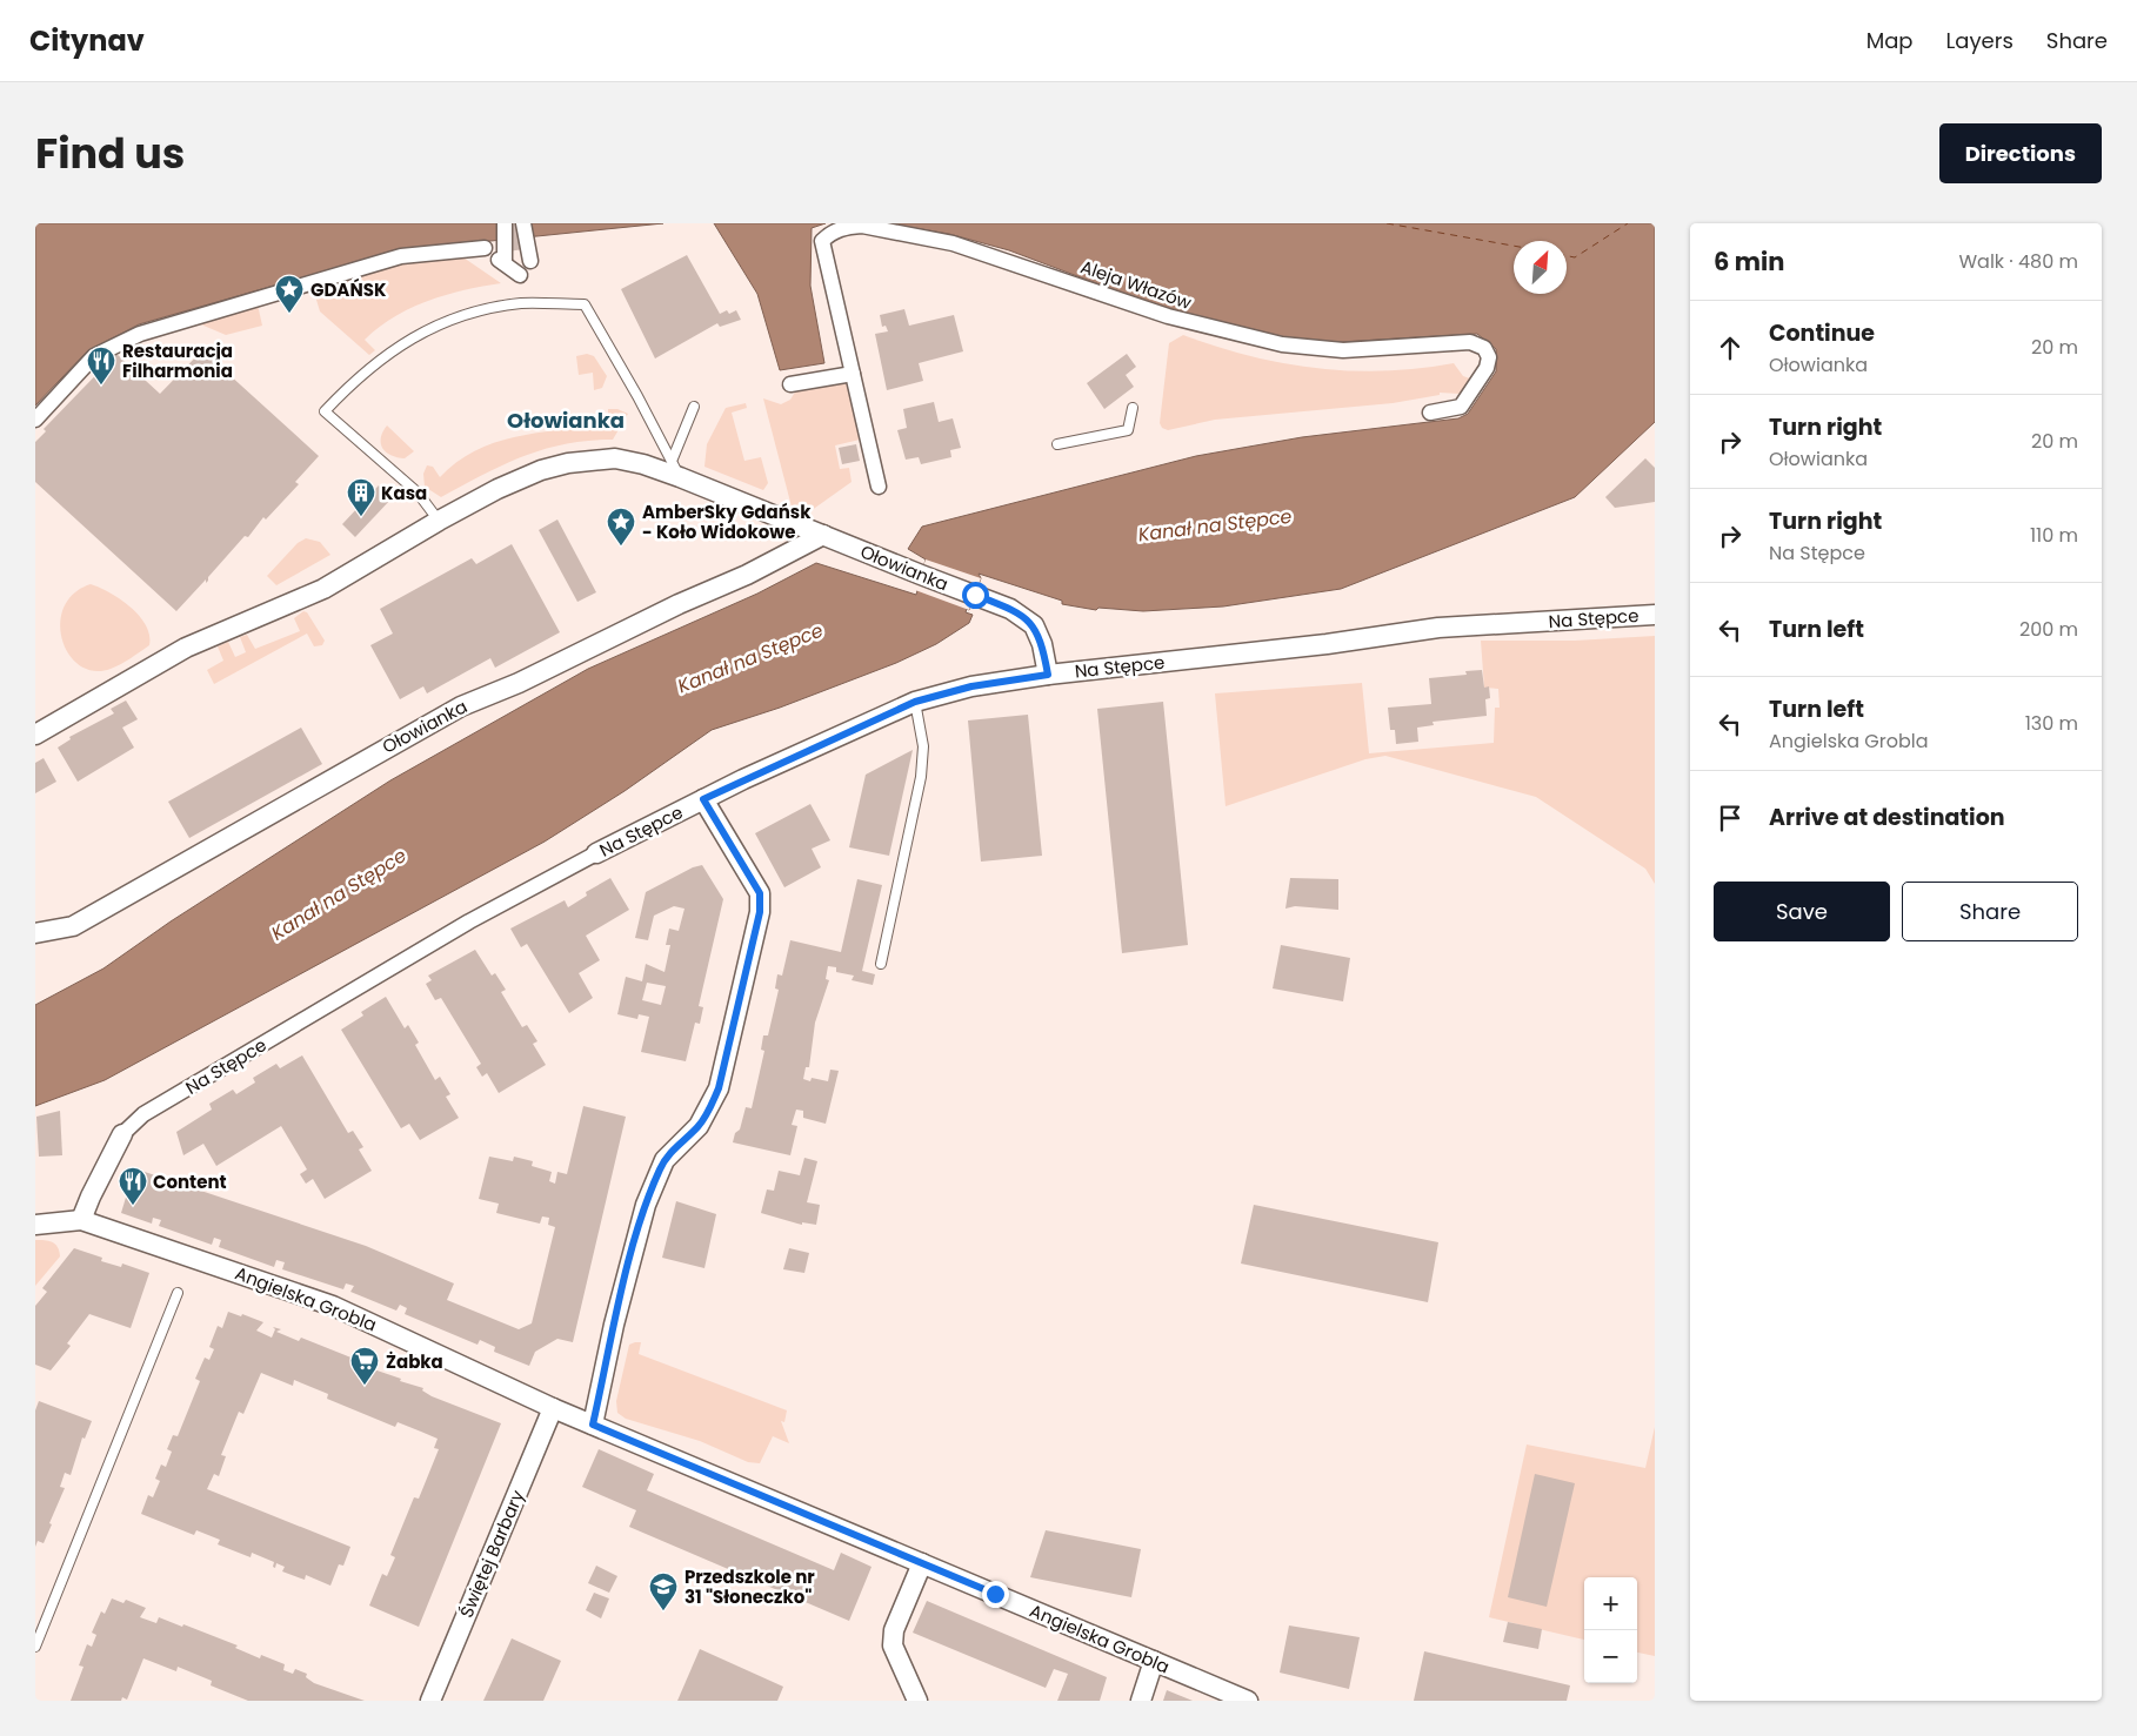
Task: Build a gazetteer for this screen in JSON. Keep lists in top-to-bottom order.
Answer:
{
  "streets": {
    "street": [
      "Aleja Włazów",
      "Ołowianka",
      "Na Stępce",
      "Angielska Grobla",
      "Świętej Barbary"
    ]
  },
  "crossings": [
    ["Ołowianka", "Na Stępce"],
    ["Na Stępce", "Angielska Grobla"],
    ["Angielska Grobla", "Świętej Barbary"]
  ],
  "districts": ["Ołowianka"],
  "water": ["Kanał na Stępce"],
  "places": {
    "place": ["GDAŃSK", "AmberSky Gdańsk - Koło Widokowe"],
    "restaurant": ["Restauracja Filharmonia", "Content"],
    "building": ["Kasa"],
    "supermarket": ["Żabka"],
    "school or university": ["Przedszkole nr 31 \"Słoneczko\""]
  },
  "north": "top right",
  "page": {
    "header": "Citynav",
    "nav": ["Map", "Layers", "Share"],
    "title": "Find us",
    "buttons": [
      "Directions",
      ["Save", "Share"]
    ],
    "heading": ["6 min", "Walk · 480 m"],
    "list": [
      ["Continue", "Ołowianka", "20 m"],
      ["Turn right", "Ołowianka", "20 m"],
      ["Turn right", "Na Stępce", "110 m"],
      ["Turn left", "200 m"],
      ["Turn left", "Angielska Grobla", "130 m"],
      "Arrive at destination"
    ],
    "map_buttons": ["+", "−"]
  }
}
